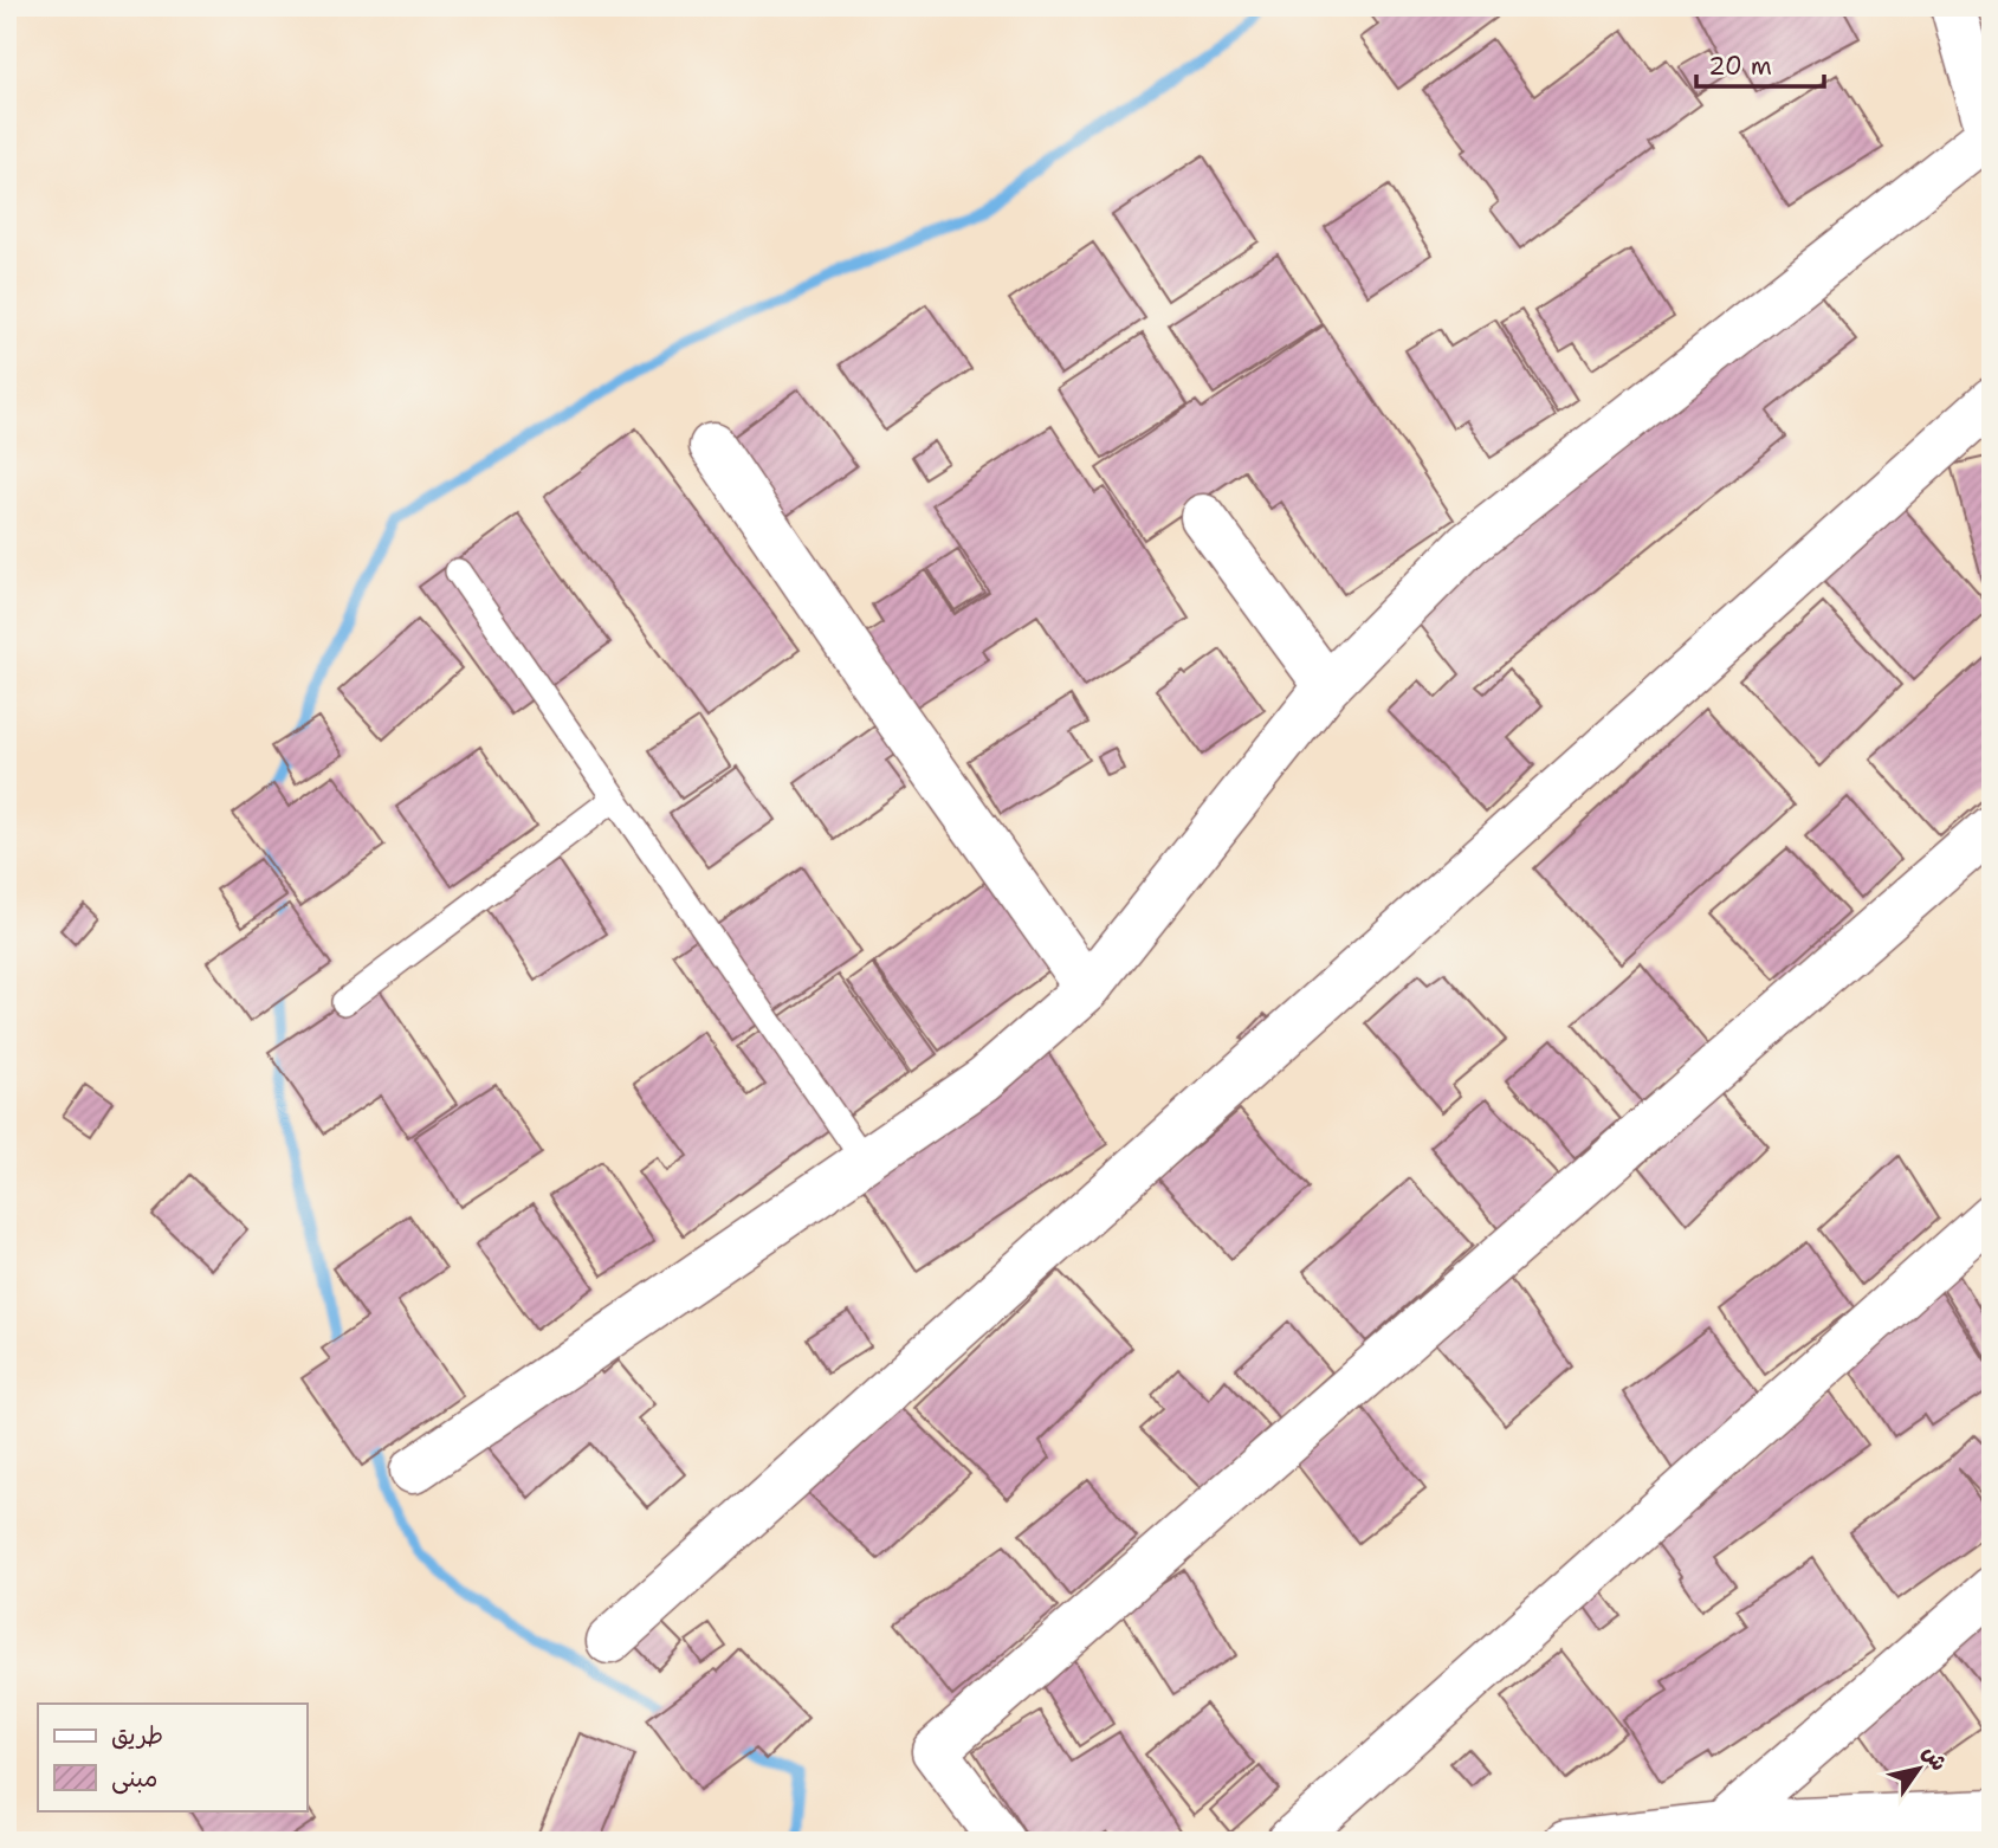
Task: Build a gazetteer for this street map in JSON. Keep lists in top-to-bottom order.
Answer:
{
  "legend": ["طريق", "مبنى"],
  "scale_bar": "20 m",
  "north": "top right"
}
